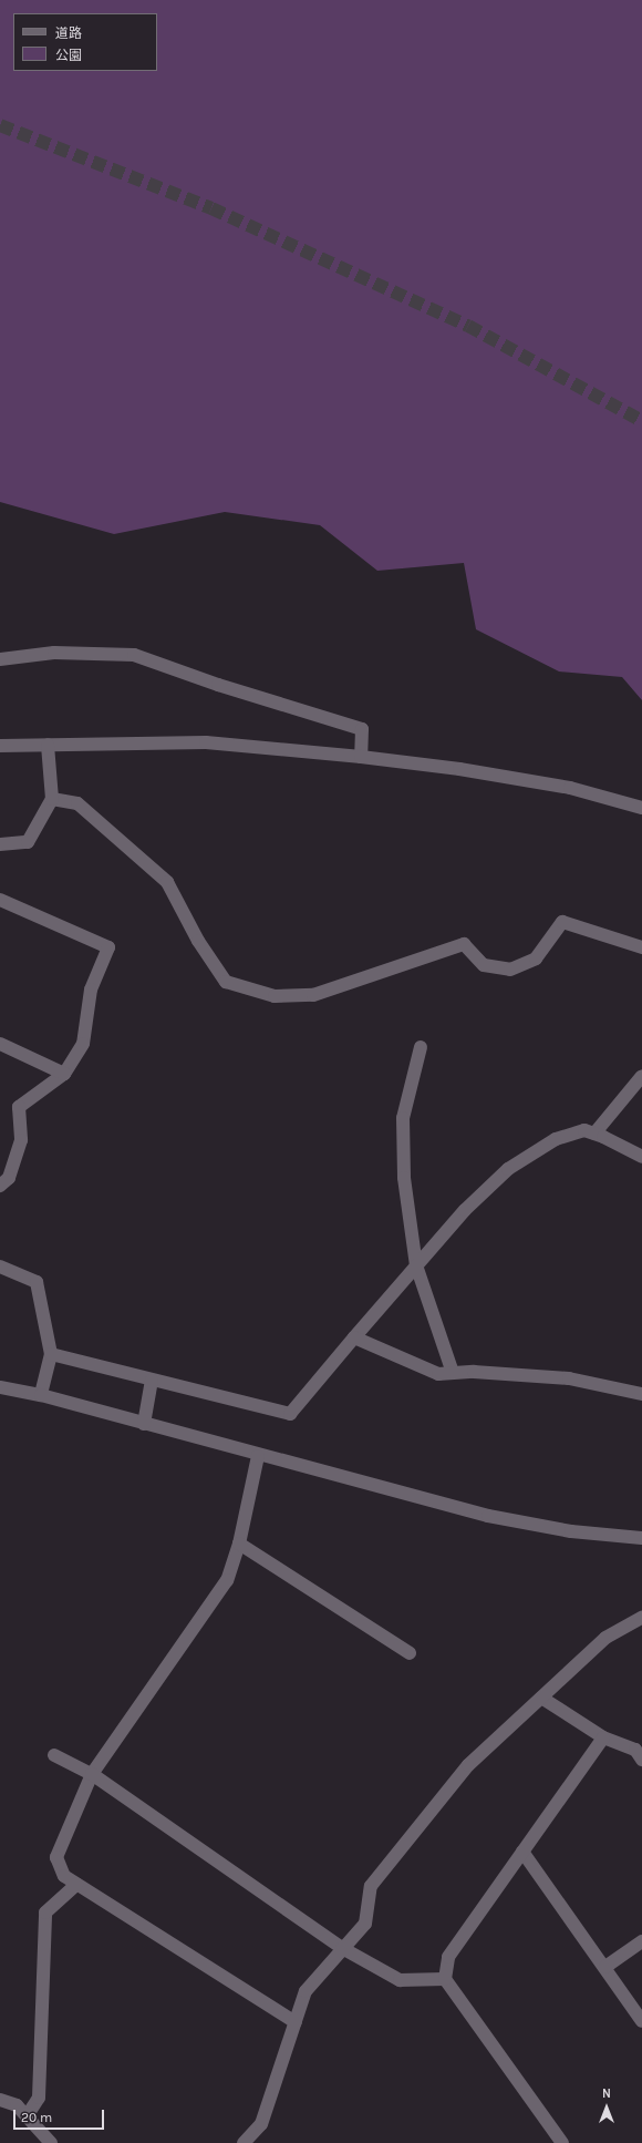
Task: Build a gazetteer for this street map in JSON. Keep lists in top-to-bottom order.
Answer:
{
  "legend": ["道路", "公園"],
  "scale_bar": "20 m",
  "north": "top"
}
